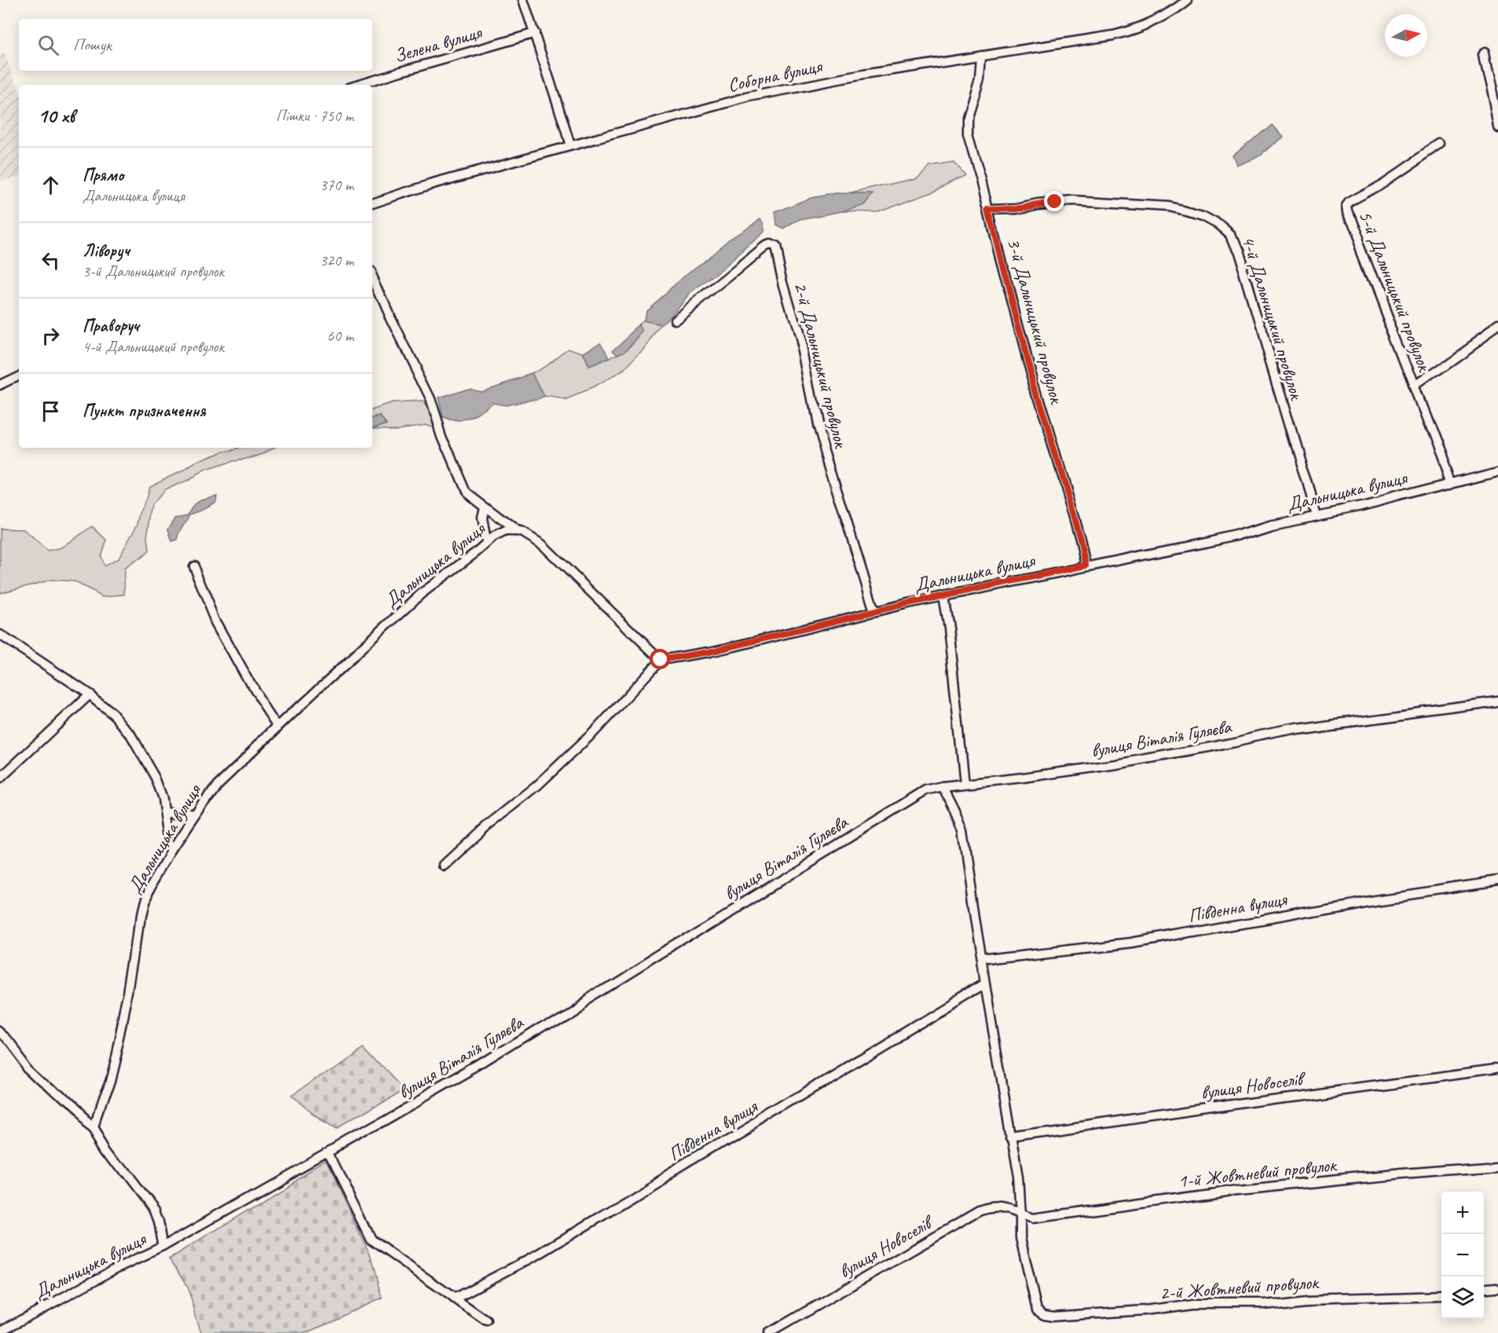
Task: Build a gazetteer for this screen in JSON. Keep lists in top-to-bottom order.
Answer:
{
  "streets": {
    "street": [
      "Зелена вулиця",
      "Соборна вулиця",
      "5-й Дальницький провулок",
      "4-й Дальницький провулок",
      "3-й Дальницький провулок",
      "2-й Дальницький провулок",
      "Дальницька вулиця",
      "вулиця Віталія Гуляєва",
      "Південна вулиця",
      "вулиця Новоселів",
      "1-й Жовтневий провулок",
      "2-й Жовтневий провулок"
    ]
  },
  "crossings": [
    ["Соборна вулиця", "3-й Дальницький провулок"],
    ["5-й Дальницький провулок", "Дальницька вулиця"],
    ["4-й Дальницький провулок", "3-й Дальницький провулок"],
    ["4-й Дальницький провулок", "Дальницька вулиця"],
    ["3-й Дальницький провулок", "Дальницька вулиця"],
    ["2-й Дальницький провулок", "Дальницька вулиця"],
    ["Дальницька вулиця", "вулиця Віталія Гуляєва"],
    ["вулиця Новоселів", "1-й Жовтневий провулок"],
    ["вулиця Новоселів", "2-й Жовтневий провулок"],
    ["1-й Жовтневий провулок", "2-й Жовтневий провулок"]
  ],
  "north": "right",
  "page": {
    "search": "Пошук",
    "heading": ["10 хв", "Пішки · 750 m"],
    "list": [
      ["Прямо", "Дальницька вулиця", "370 m"],
      ["Ліворуч", "3-й Дальницький провулок", "320 m"],
      ["Праворуч", "4-й Дальницький провулок", "60 m"],
      "Пункт призначення"
    ],
    "map_buttons": ["+", "−"]
  }
}
